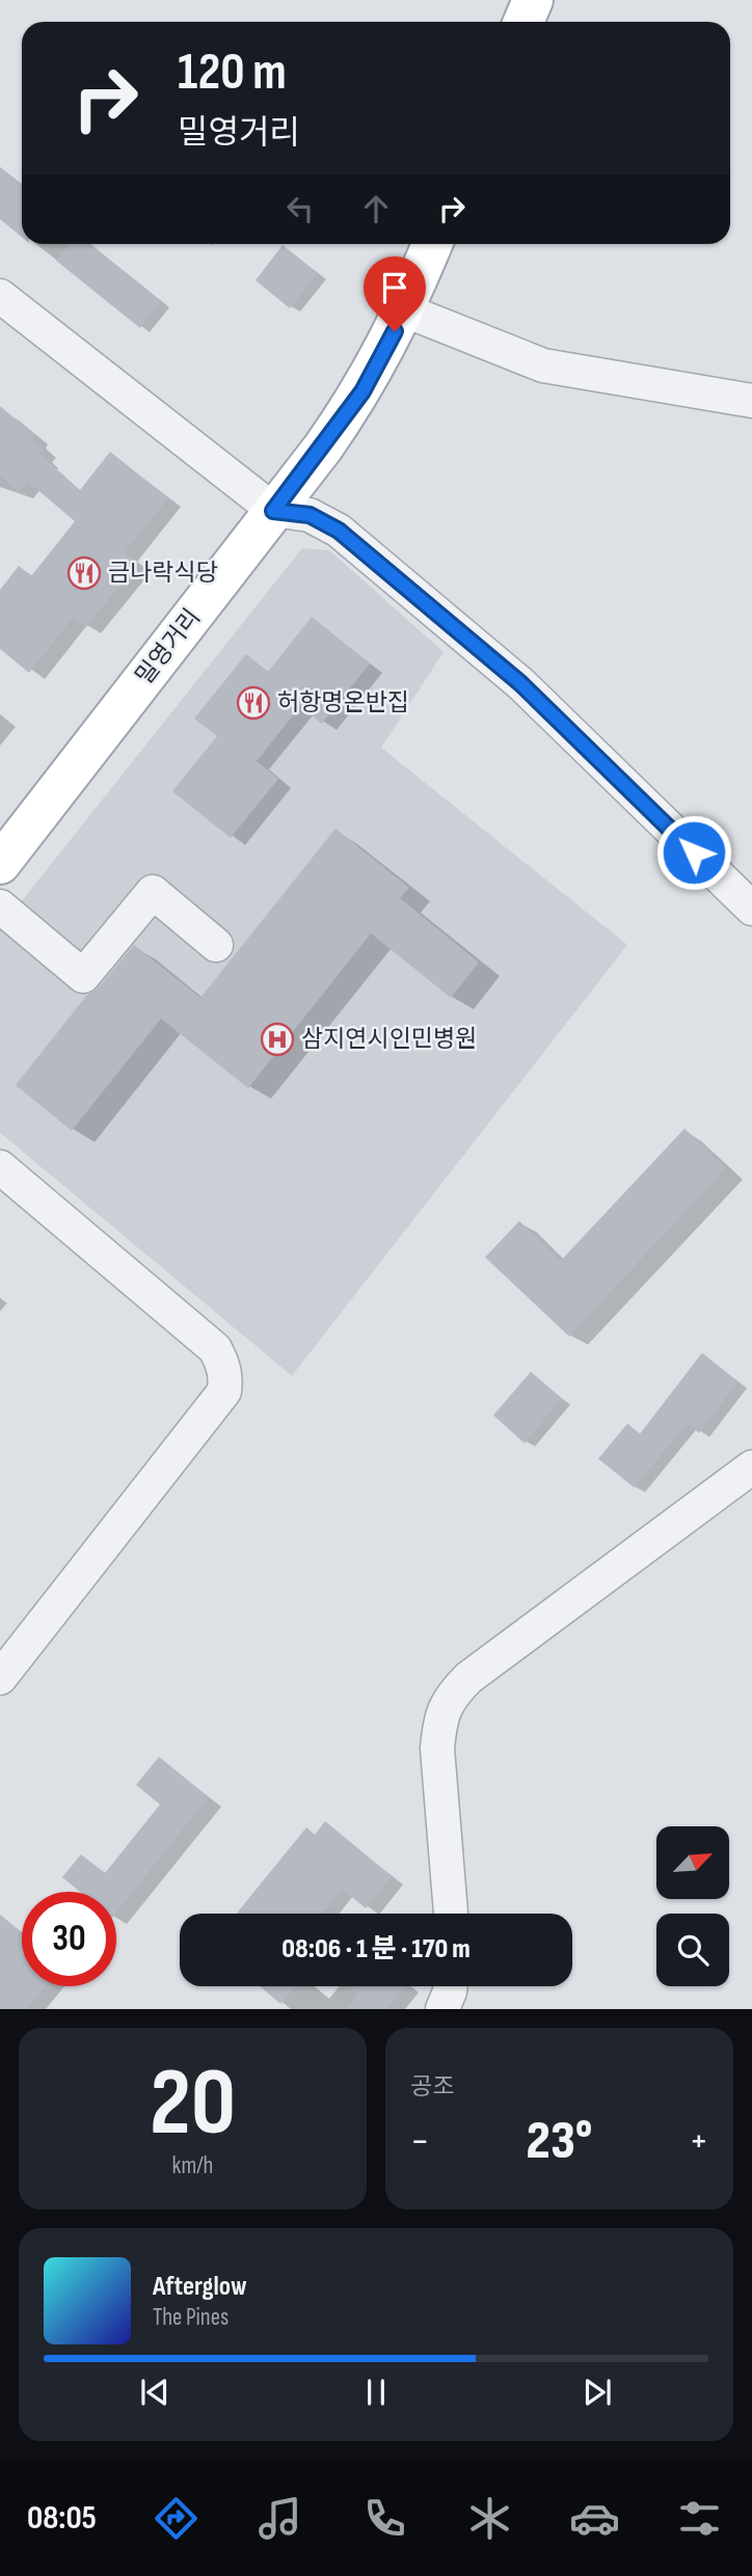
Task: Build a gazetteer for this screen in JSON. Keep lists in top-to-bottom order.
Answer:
{
  "streets": {
    "main road": ["밀영거리"]
  },
  "places": {
    "restaurant": ["금나락식당", "허항명온반집"],
    "hospital": ["삼지연시인민병원"]
  },
  "north": "top right",
  "page": {
    "turn": ["120 m", "밀영거리"],
    "limit": "30",
    "trip": "08:06 · 1 분 · 170 m",
    "tile": [
      ["20", "km/h"],
      "공조"
    ],
    "heat": ["−", "23°", "+"],
    "song": ["Afterglow", "The Pines"],
    "tabs": "08:05"
  }
}
